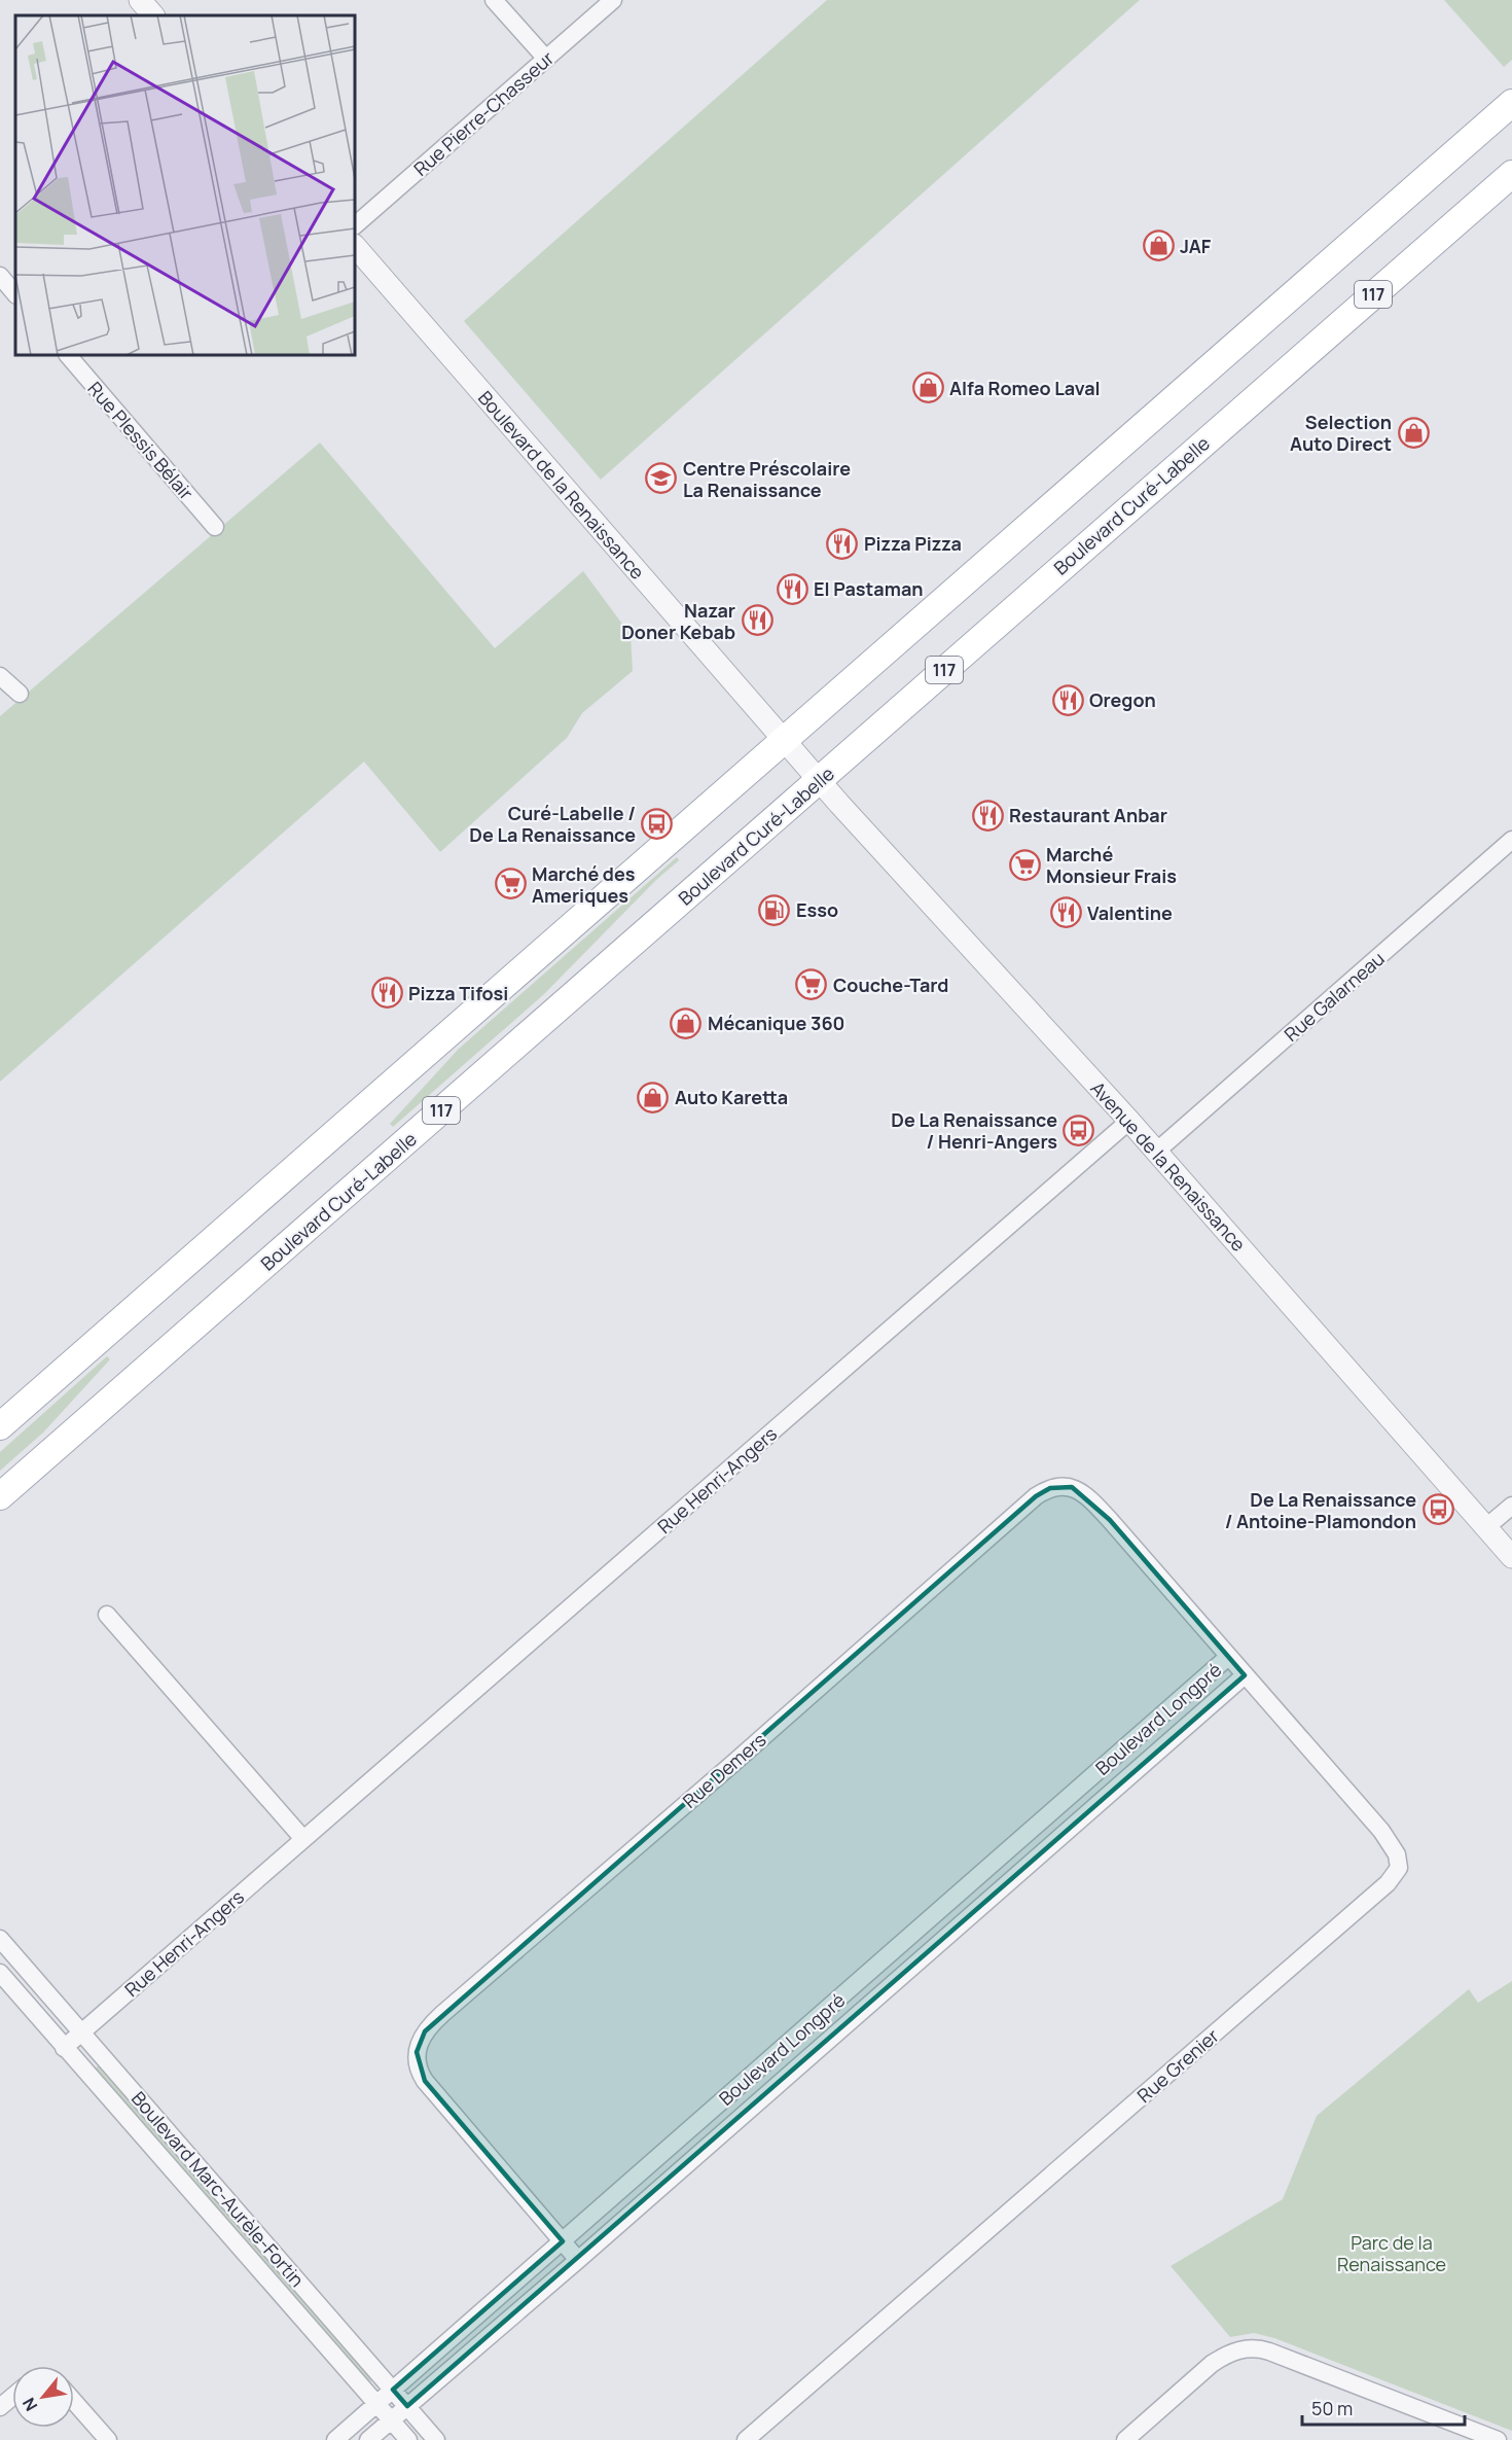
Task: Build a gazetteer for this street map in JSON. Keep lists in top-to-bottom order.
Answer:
{
  "streets": {
    "main road": ["117", "Boulevard Curé-Labelle"],
    "street": [
      "Rue Pierre-Chasseur",
      "Rue Plessis Bélair",
      "Boulevard de la Renaissance",
      "Rue Galarneau",
      "Avenue de la Renaissance",
      "Rue Henri-Angers",
      "Boulevard Longpré",
      "Rue Demers",
      "Rue Grenier",
      "Boulevard Marc-Aurèle-Fortin"
    ]
  },
  "crossings": [
    ["Boulevard de la Renaissance", "Boulevard Curé-Labelle"],
    ["Boulevard de la Renaissance", "Avenue de la Renaissance"],
    ["Boulevard Curé-Labelle", "Avenue de la Renaissance"],
    ["Rue Galarneau", "Avenue de la Renaissance"],
    ["Avenue de la Renaissance", "Rue Henri-Angers"],
    ["Rue Henri-Angers", "Boulevard Marc-Aurèle-Fortin"],
    ["Boulevard Longpré", "Rue Demers"],
    ["Boulevard Longpré", "Rue Grenier"],
    ["Boulevard Longpré", "Boulevard Marc-Aurèle-Fortin"],
    ["Rue Demers", "Rue Grenier"]
  ],
  "parks": ["Parc de la Renaissance"],
  "places": {
    "shop": [
      "JAF",
      "Alfa Romeo Laval",
      "Selection Auto Direct",
      "Mécanique 360",
      "Auto Karetta"
    ],
    "school or university": ["Centre Préscolaire La Renaissance"],
    "restaurant": [
      "Pizza Pizza",
      "El Pastaman",
      "Nazar Doner Kebab",
      "Oregon",
      "Restaurant Anbar",
      "Valentine",
      "Pizza Tifosi"
    ],
    "bus stop": ["Curé-Labelle / De La Renaissance", "De La Renaissance / Henri-Angers", "De La Renaissance / Antoine-Plamondon"],
    "supermarket": ["Marché Monsieur Frais", "Marché des Ameriques", "Couche-Tard"],
    "fuel station": ["Esso"]
  },
  "scale_bar": "50 m",
  "north": "bottom left"
}
